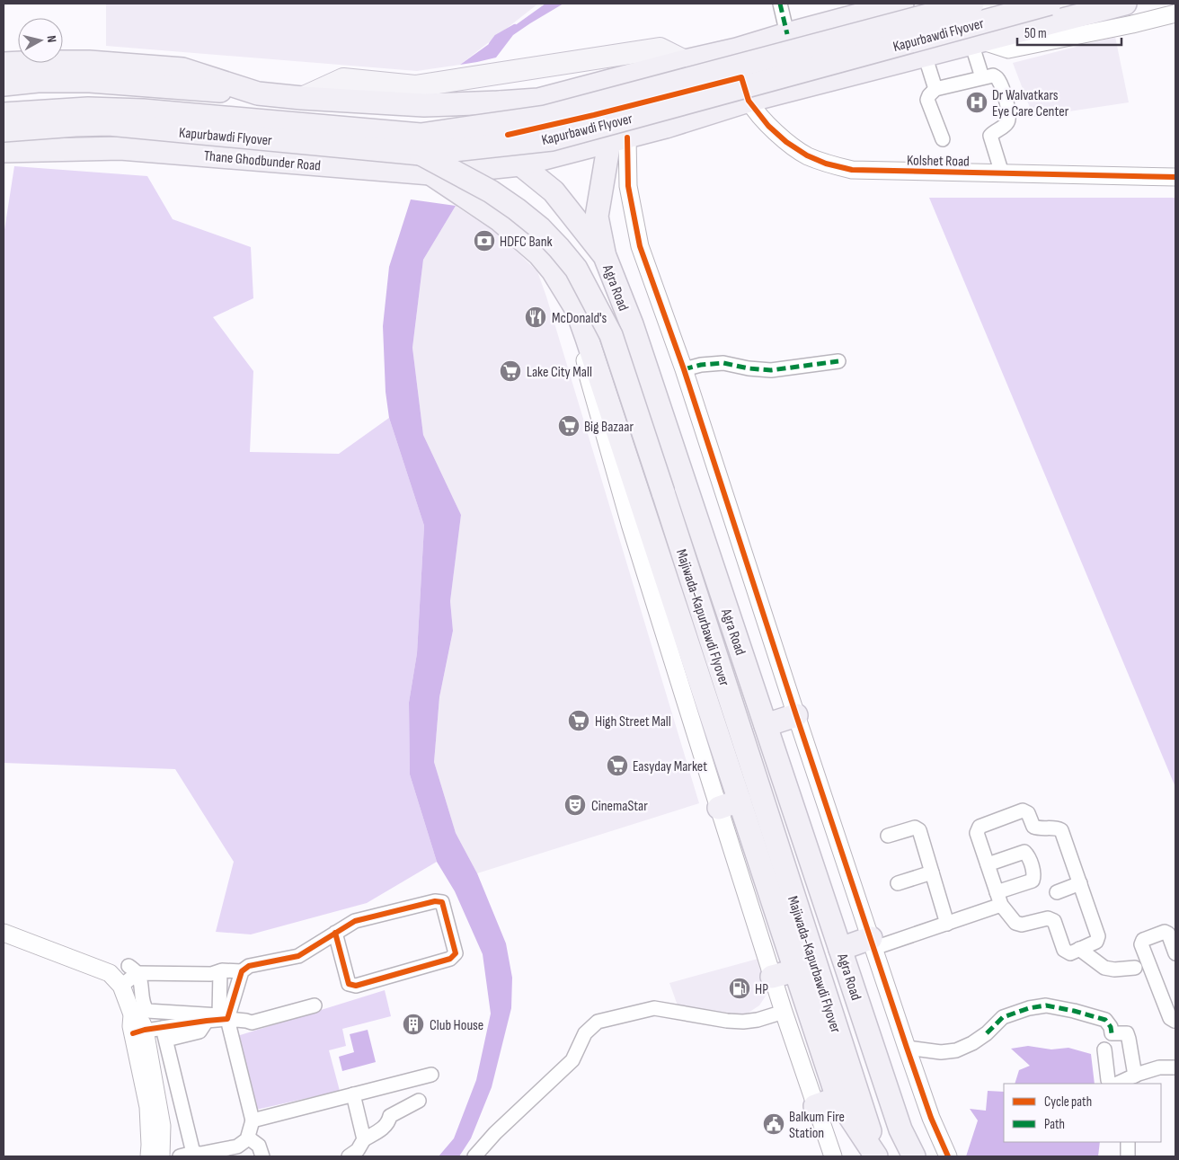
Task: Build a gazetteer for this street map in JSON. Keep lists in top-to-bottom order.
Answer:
{
  "streets": {
    "highway": [
      "Kapurbawdi Flyover",
      "Thane Ghodbunder Road",
      "Agra Road",
      "Majiwada-Kapurbawdi Flyover"
    ],
    "street": ["Kolshet Road"]
  },
  "crossings": [
    ["Kapurbawdi Flyover", "Thane Ghodbunder Road"],
    ["Kapurbawdi Flyover", "Majiwada-Kapurbawdi Flyover"],
    ["Thane Ghodbunder Road", "Kolshet Road"],
    ["Thane Ghodbunder Road", "Agra Road"],
    ["Thane Ghodbunder Road", "Majiwada-Kapurbawdi Flyover"],
    ["Kolshet Road", "Agra Road"]
  ],
  "places": {
    "hospital": ["Dr Walvatkars Eye Care Center"],
    "bank": ["HDFC Bank"],
    "restaurant": ["McDonald's"],
    "supermarket": [
      "Lake City Mall",
      "Big Bazaar",
      "High Street Mall",
      "Easyday Market"
    ],
    "theatre": ["CinemaStar"],
    "fuel station": ["HP"],
    "building": ["Club House"],
    "public building": ["Balkum Fire Station"]
  },
  "legend": ["Cycle path", "Path"],
  "scale_bar": "50 m",
  "north": "right"
}
